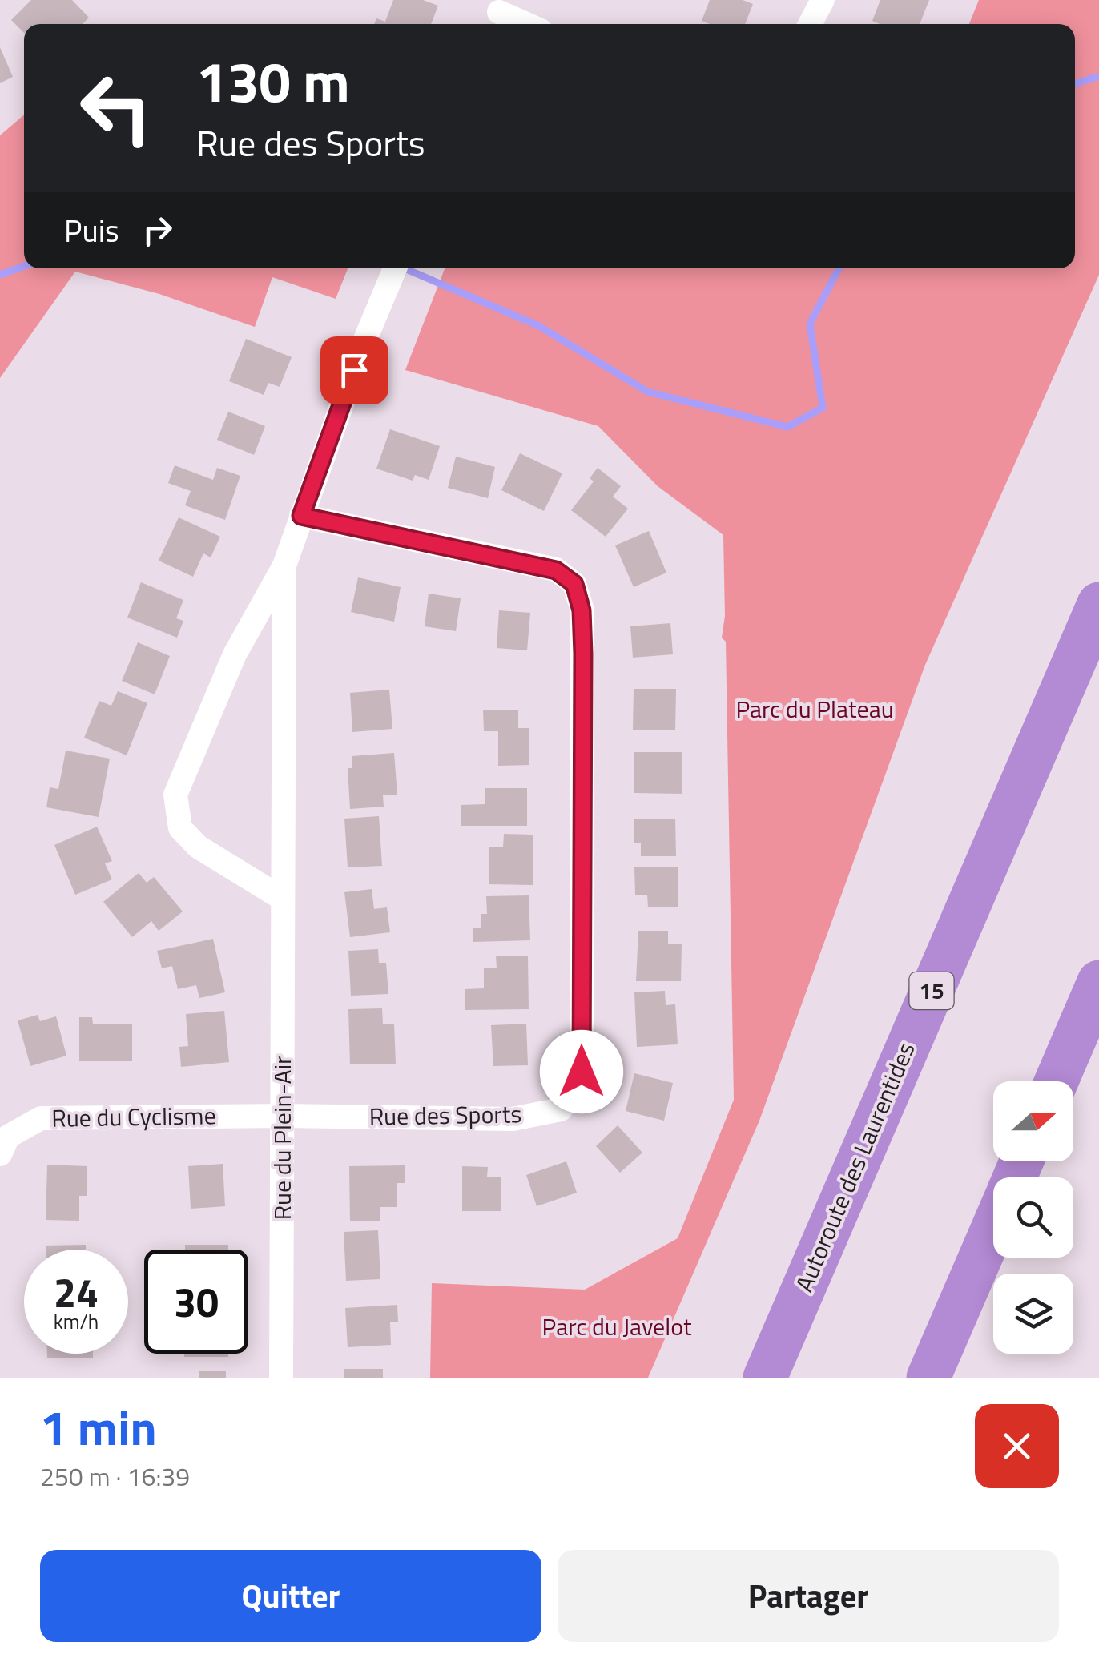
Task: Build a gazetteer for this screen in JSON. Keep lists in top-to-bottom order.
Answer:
{
  "streets": {
    "highway": ["15", "Autoroute des Laurentides"],
    "street": ["Rue des Sports", "Rue du Cyclisme", "Rue du Plein-Air"]
  },
  "crossings": [
    ["Rue des Sports", "Rue du Cyclisme"],
    ["Rue des Sports", "Rue du Plein-Air"],
    ["Rue du Cyclisme", "Rue du Plein-Air"]
  ],
  "parks": ["Parc du Plateau", "Parc du Javelot"],
  "north": "right",
  "page": {
    "turn": ["130 m", "Rue des Sports"],
    "then": "Puis",
    "speed": "24 km/h",
    "limit": "30",
    "heading": ["1 min", "250 m · 16:39"],
    "buttons": ["Quitter", "Partager"]
  }
}
